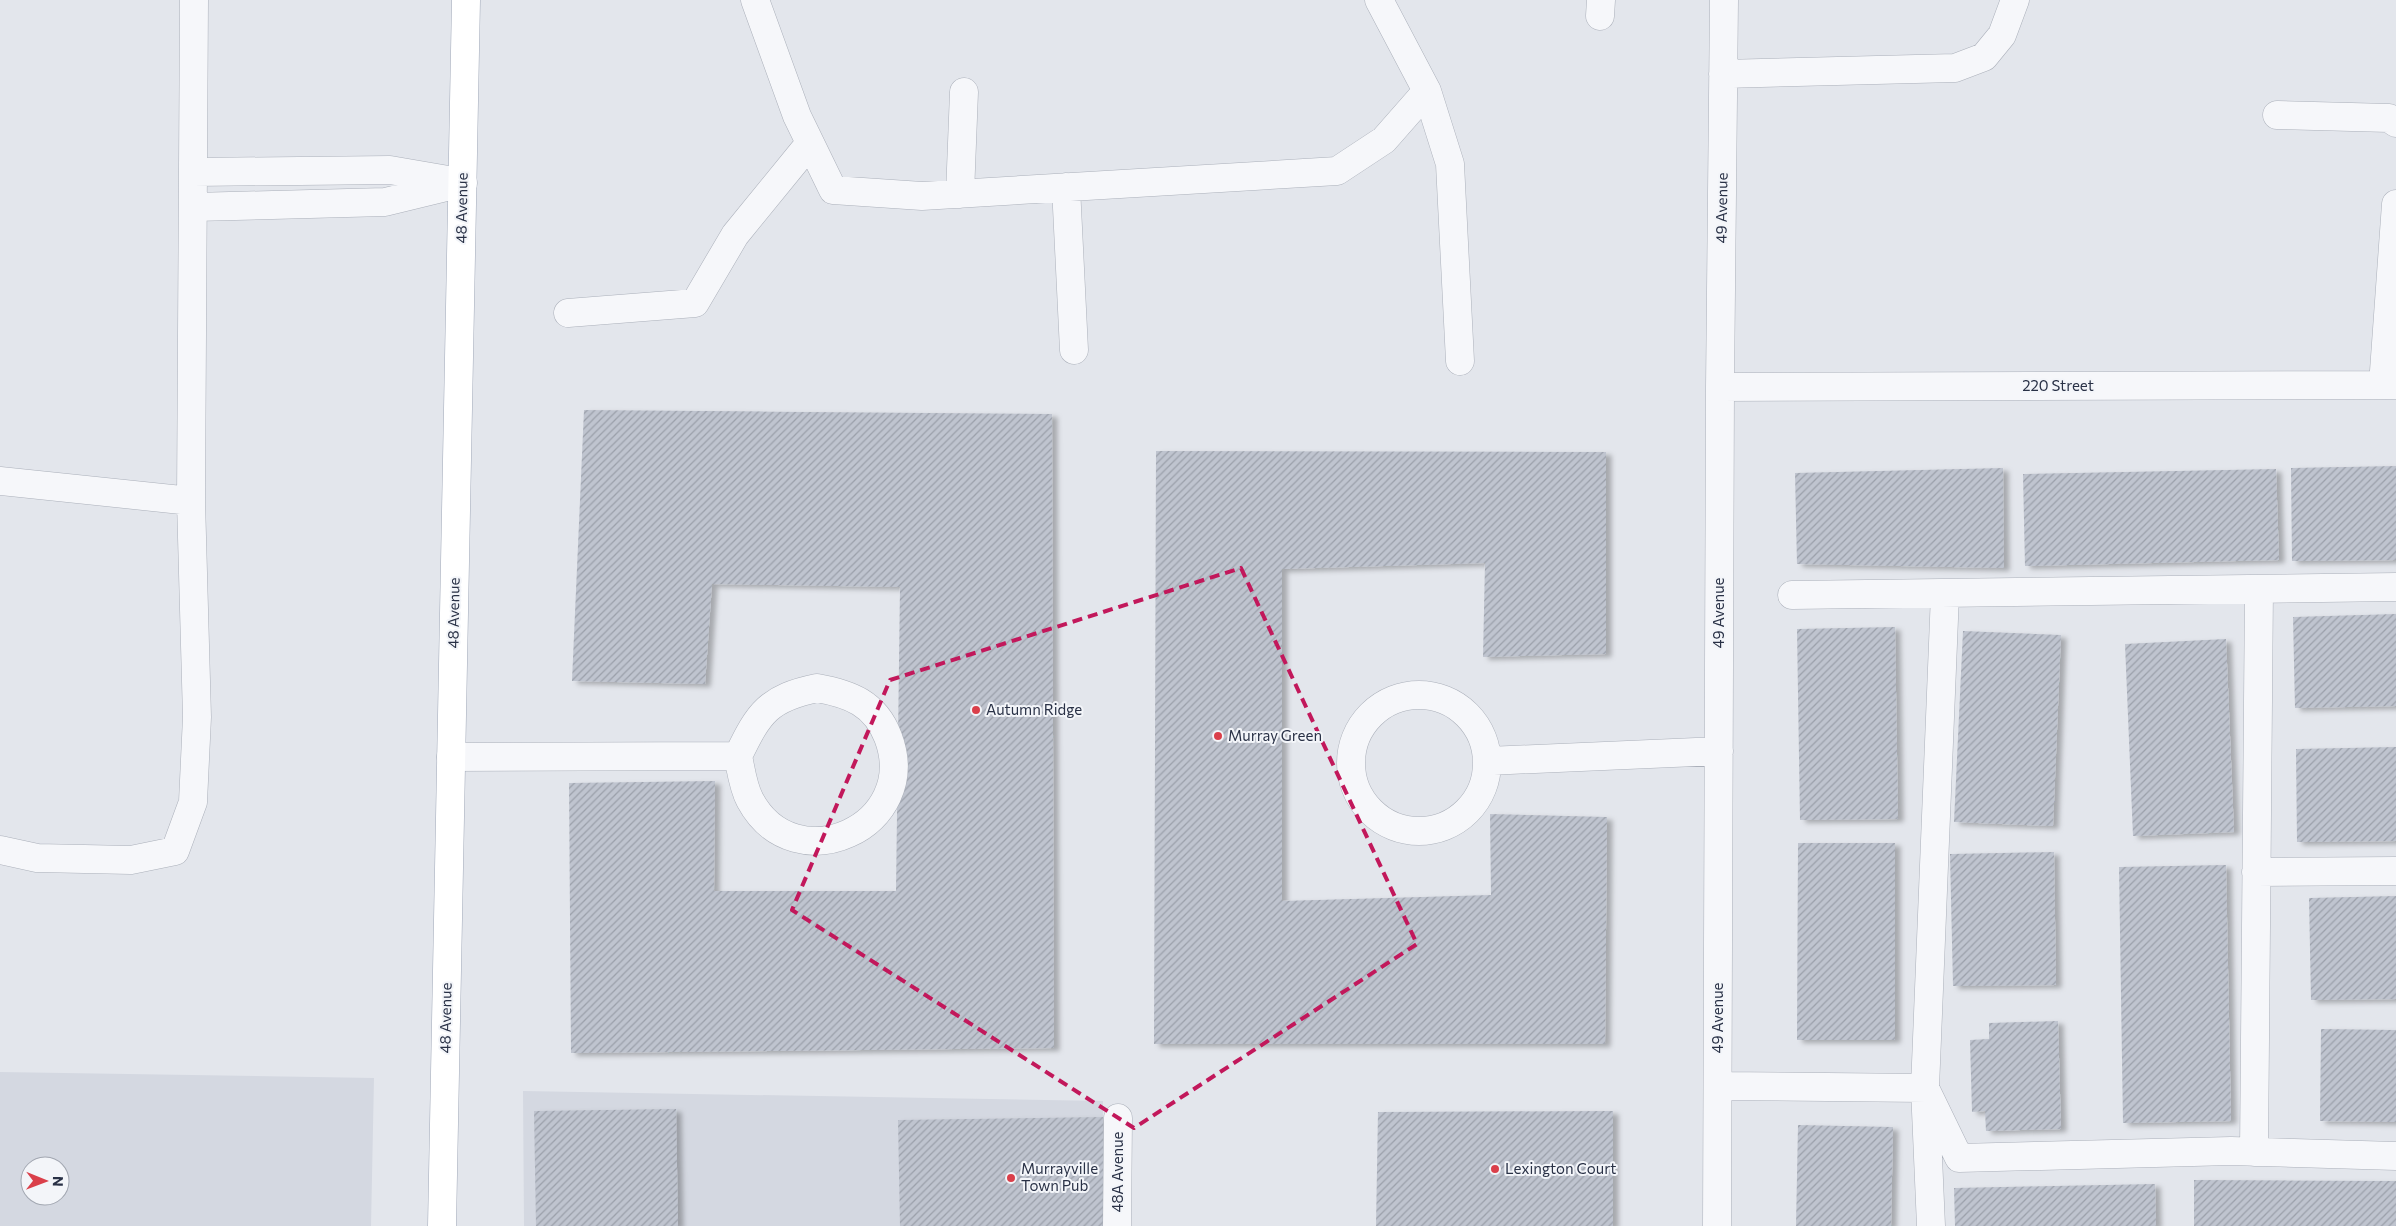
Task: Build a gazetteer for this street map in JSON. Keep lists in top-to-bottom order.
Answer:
{
  "streets": {
    "main road": ["48 Avenue"],
    "street": ["49 Avenue", "220 Street", "48A Avenue"]
  },
  "crossings": [
    ["49 Avenue", "220 Street"]
  ],
  "places": [
    "Autumn Ridge",
    "Murray Green",
    "Lexington Court",
    "Murrayville Town Pub"
  ],
  "north": "right"
}
